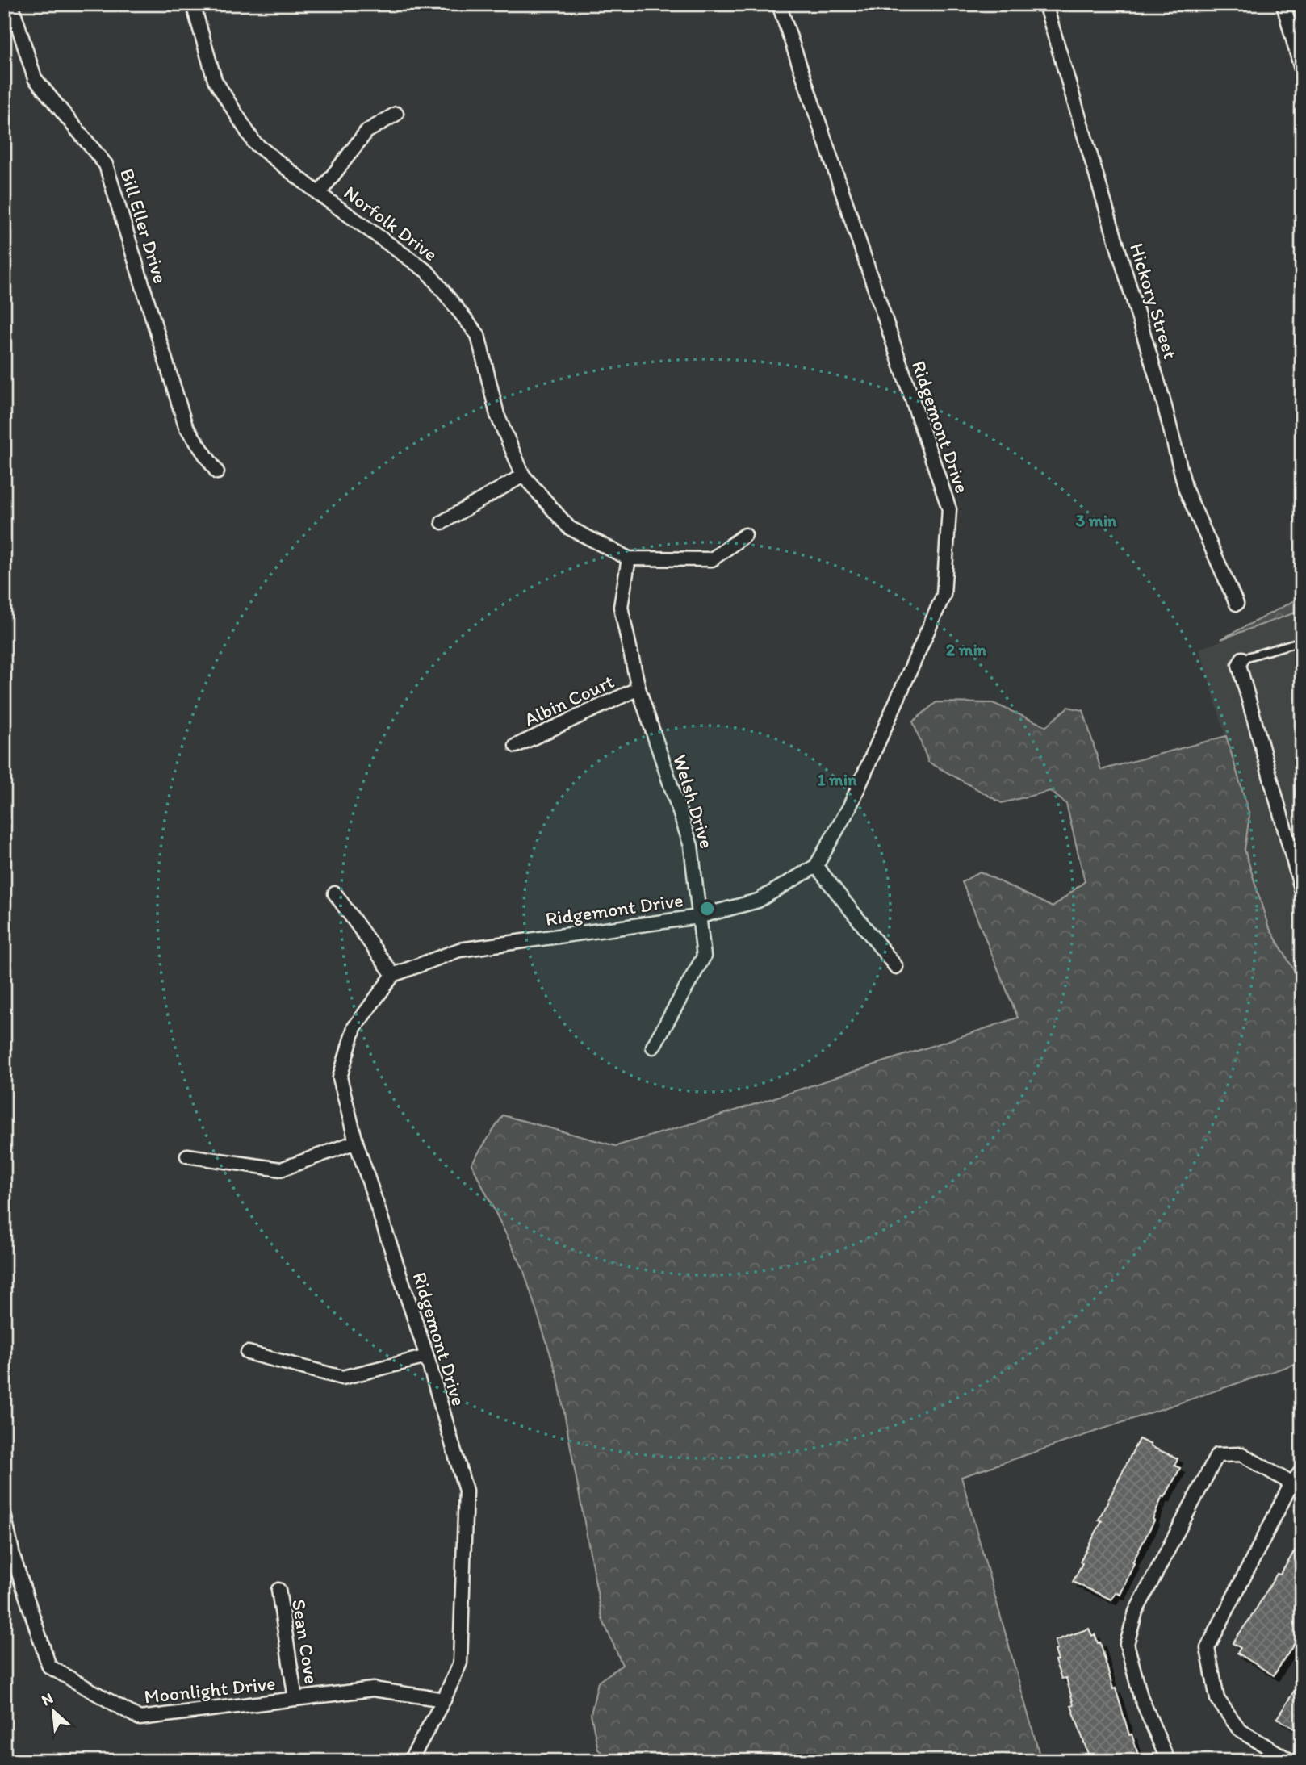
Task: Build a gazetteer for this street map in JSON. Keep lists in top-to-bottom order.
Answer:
{
  "streets": {
    "street": [
      "Norfolk Drive",
      "Bill Eller Drive",
      "Hickory Street",
      "Ridgemont Drive",
      "Albin Court",
      "Welsh Drive",
      "Sean Cove",
      "Moonlight Drive"
    ]
  },
  "crossings": [
    ["Norfolk Drive", "Welsh Drive"],
    ["Ridgemont Drive", "Welsh Drive"],
    ["Ridgemont Drive", "Moonlight Drive"],
    ["Albin Court", "Welsh Drive"],
    ["Sean Cove", "Moonlight Drive"]
  ],
  "north": "top left",
  "rings": ["3 min", "2 min", "1 min"]
}
